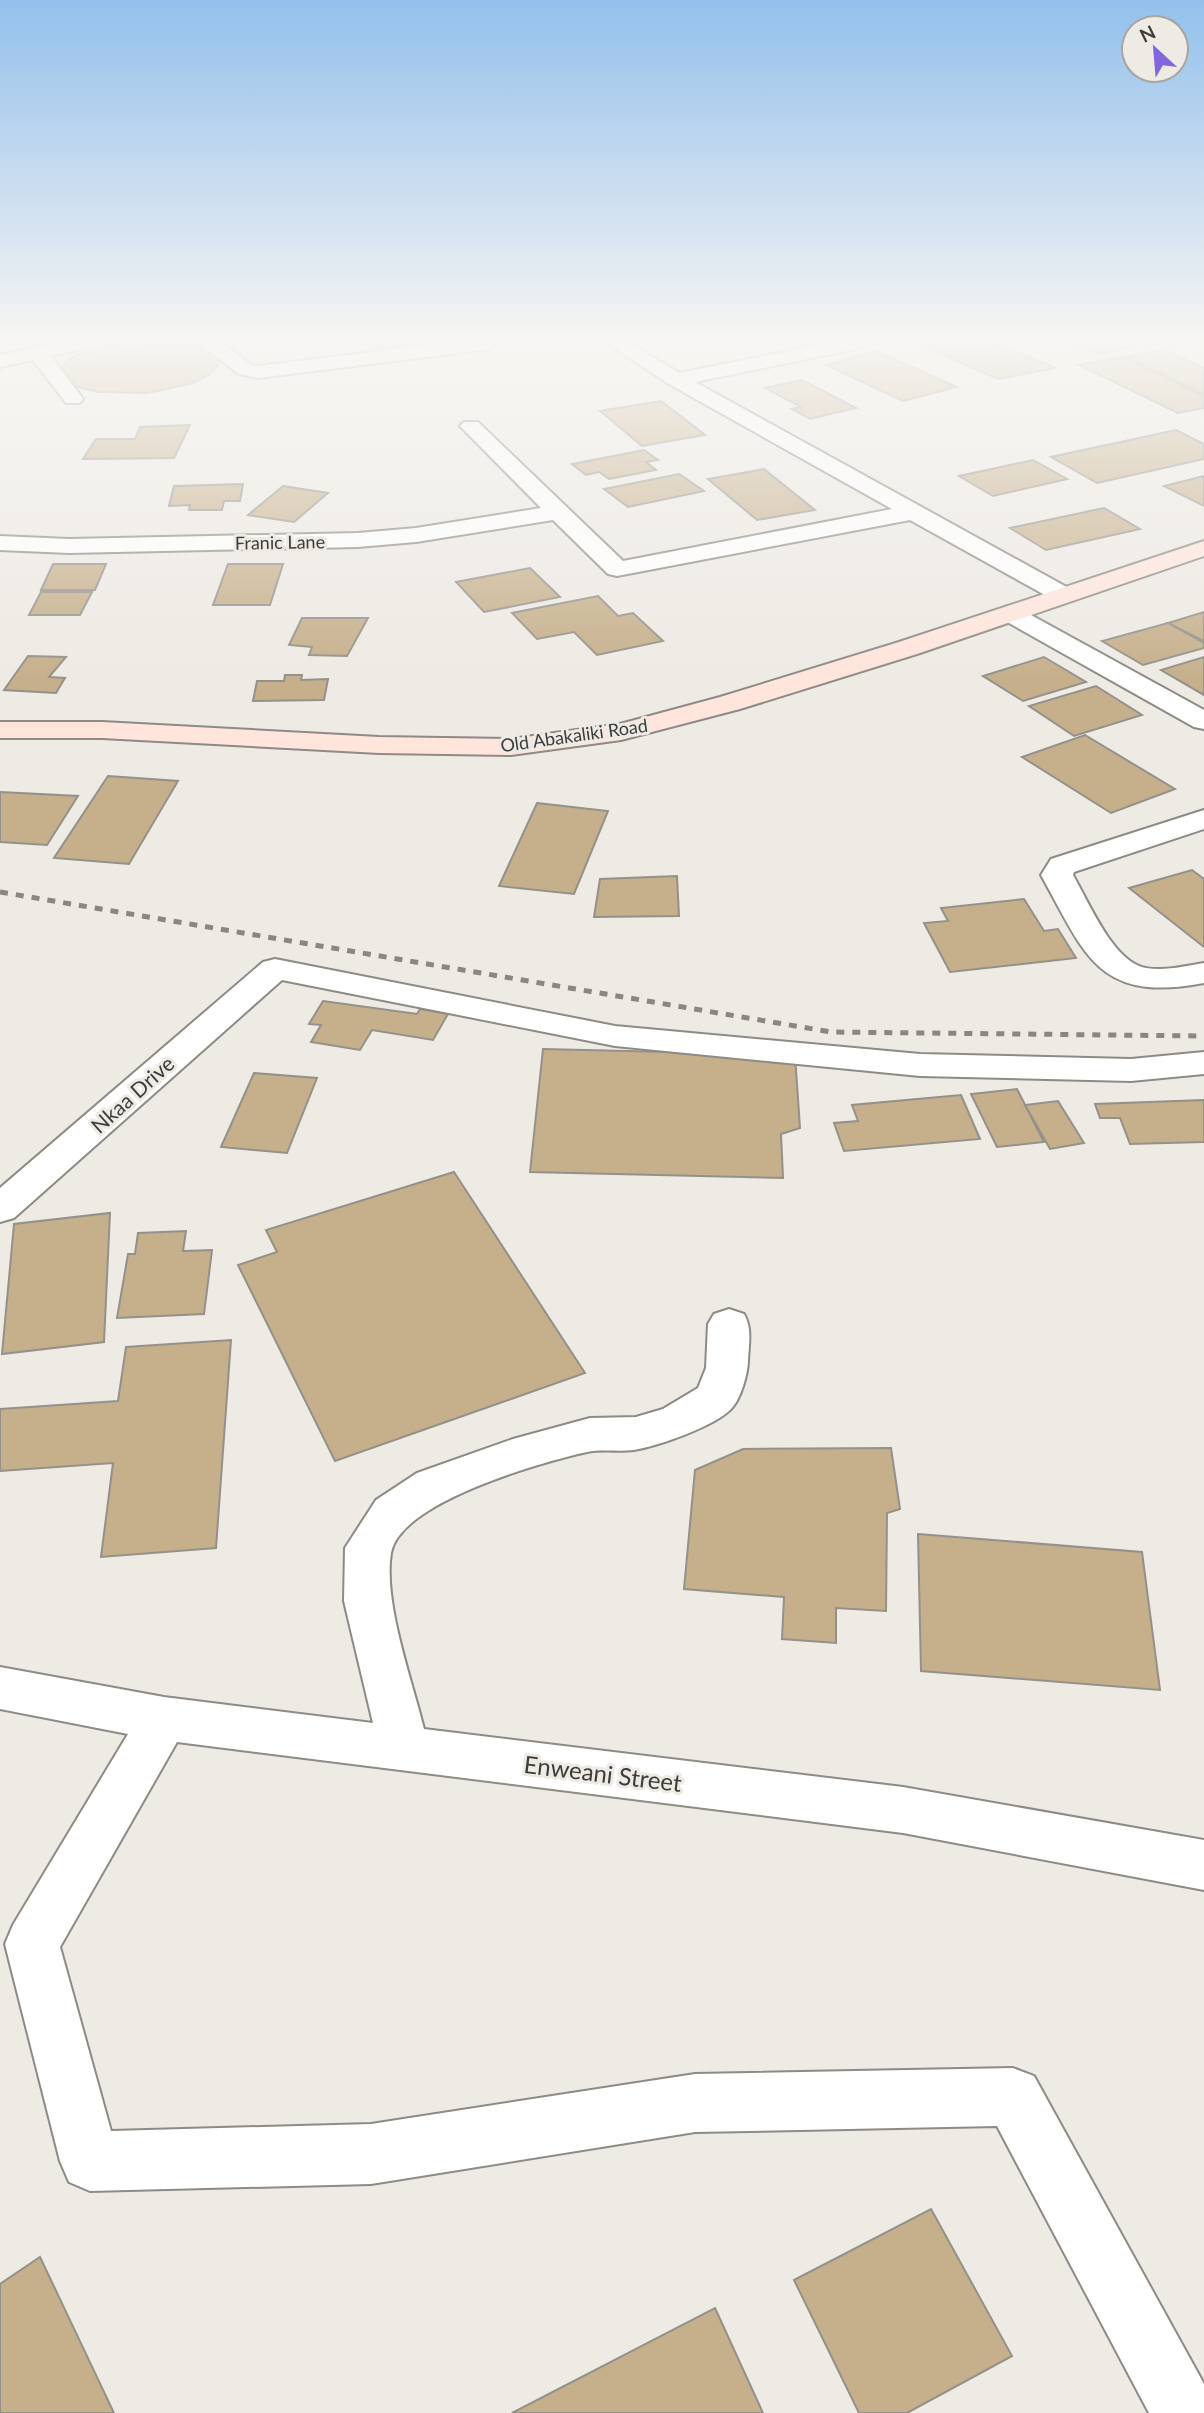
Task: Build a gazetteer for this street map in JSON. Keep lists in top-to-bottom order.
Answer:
{
  "streets": {
    "main road": ["Old Abakaliki Road"],
    "street": ["Franic Lane", "Nkaa Drive", "Enweani Street"]
  },
  "north": "top left"
}
